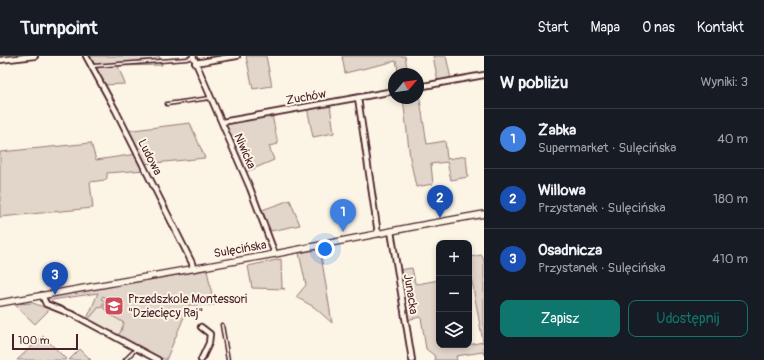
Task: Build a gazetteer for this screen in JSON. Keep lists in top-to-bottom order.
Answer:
{
  "streets": {
    "street": [
      "Zuchów",
      "Niwicka",
      "Ludowa",
      "Sulęcińska",
      "Junacka"
    ]
  },
  "crossings": [
    ["Zuchów", "Niwicka"],
    ["Niwicka", "Sulęcińska"],
    ["Ludowa", "Sulęcińska"],
    ["Sulęcińska", "Junacka"]
  ],
  "places": {
    "school or university": ["Przedszkole Montessori \"Dziecięcy Raj\""]
  },
  "scale_bar": "100 m",
  "north": "top right",
  "page": {
    "header": "Turnpoint",
    "nav": [
      "Start",
      "Mapa",
      "O nas",
      "Kontakt"
    ],
    "heading": ["W pobliżu", "Wyniki: 3"],
    "list": [
      {
        "mark": "1",
        "name": "Żabka",
        "note": "Supermarket · Sulęcińska",
        "value": "40 m"
      },
      {
        "mark": "2",
        "name": "Willowa",
        "note": "Przystanek · Sulęcińska",
        "value": "180 m"
      },
      {
        "mark": "3",
        "name": "Osadnicza",
        "note": "Przystanek · Sulęcińska",
        "value": "410 m"
      }
    ],
    "pins": ["2", "1", "3"],
    "map_buttons": ["+", "−"],
    "buttons": ["Zapisz", "Udostępnij"],
    "scale": "100 m"
  }
}
